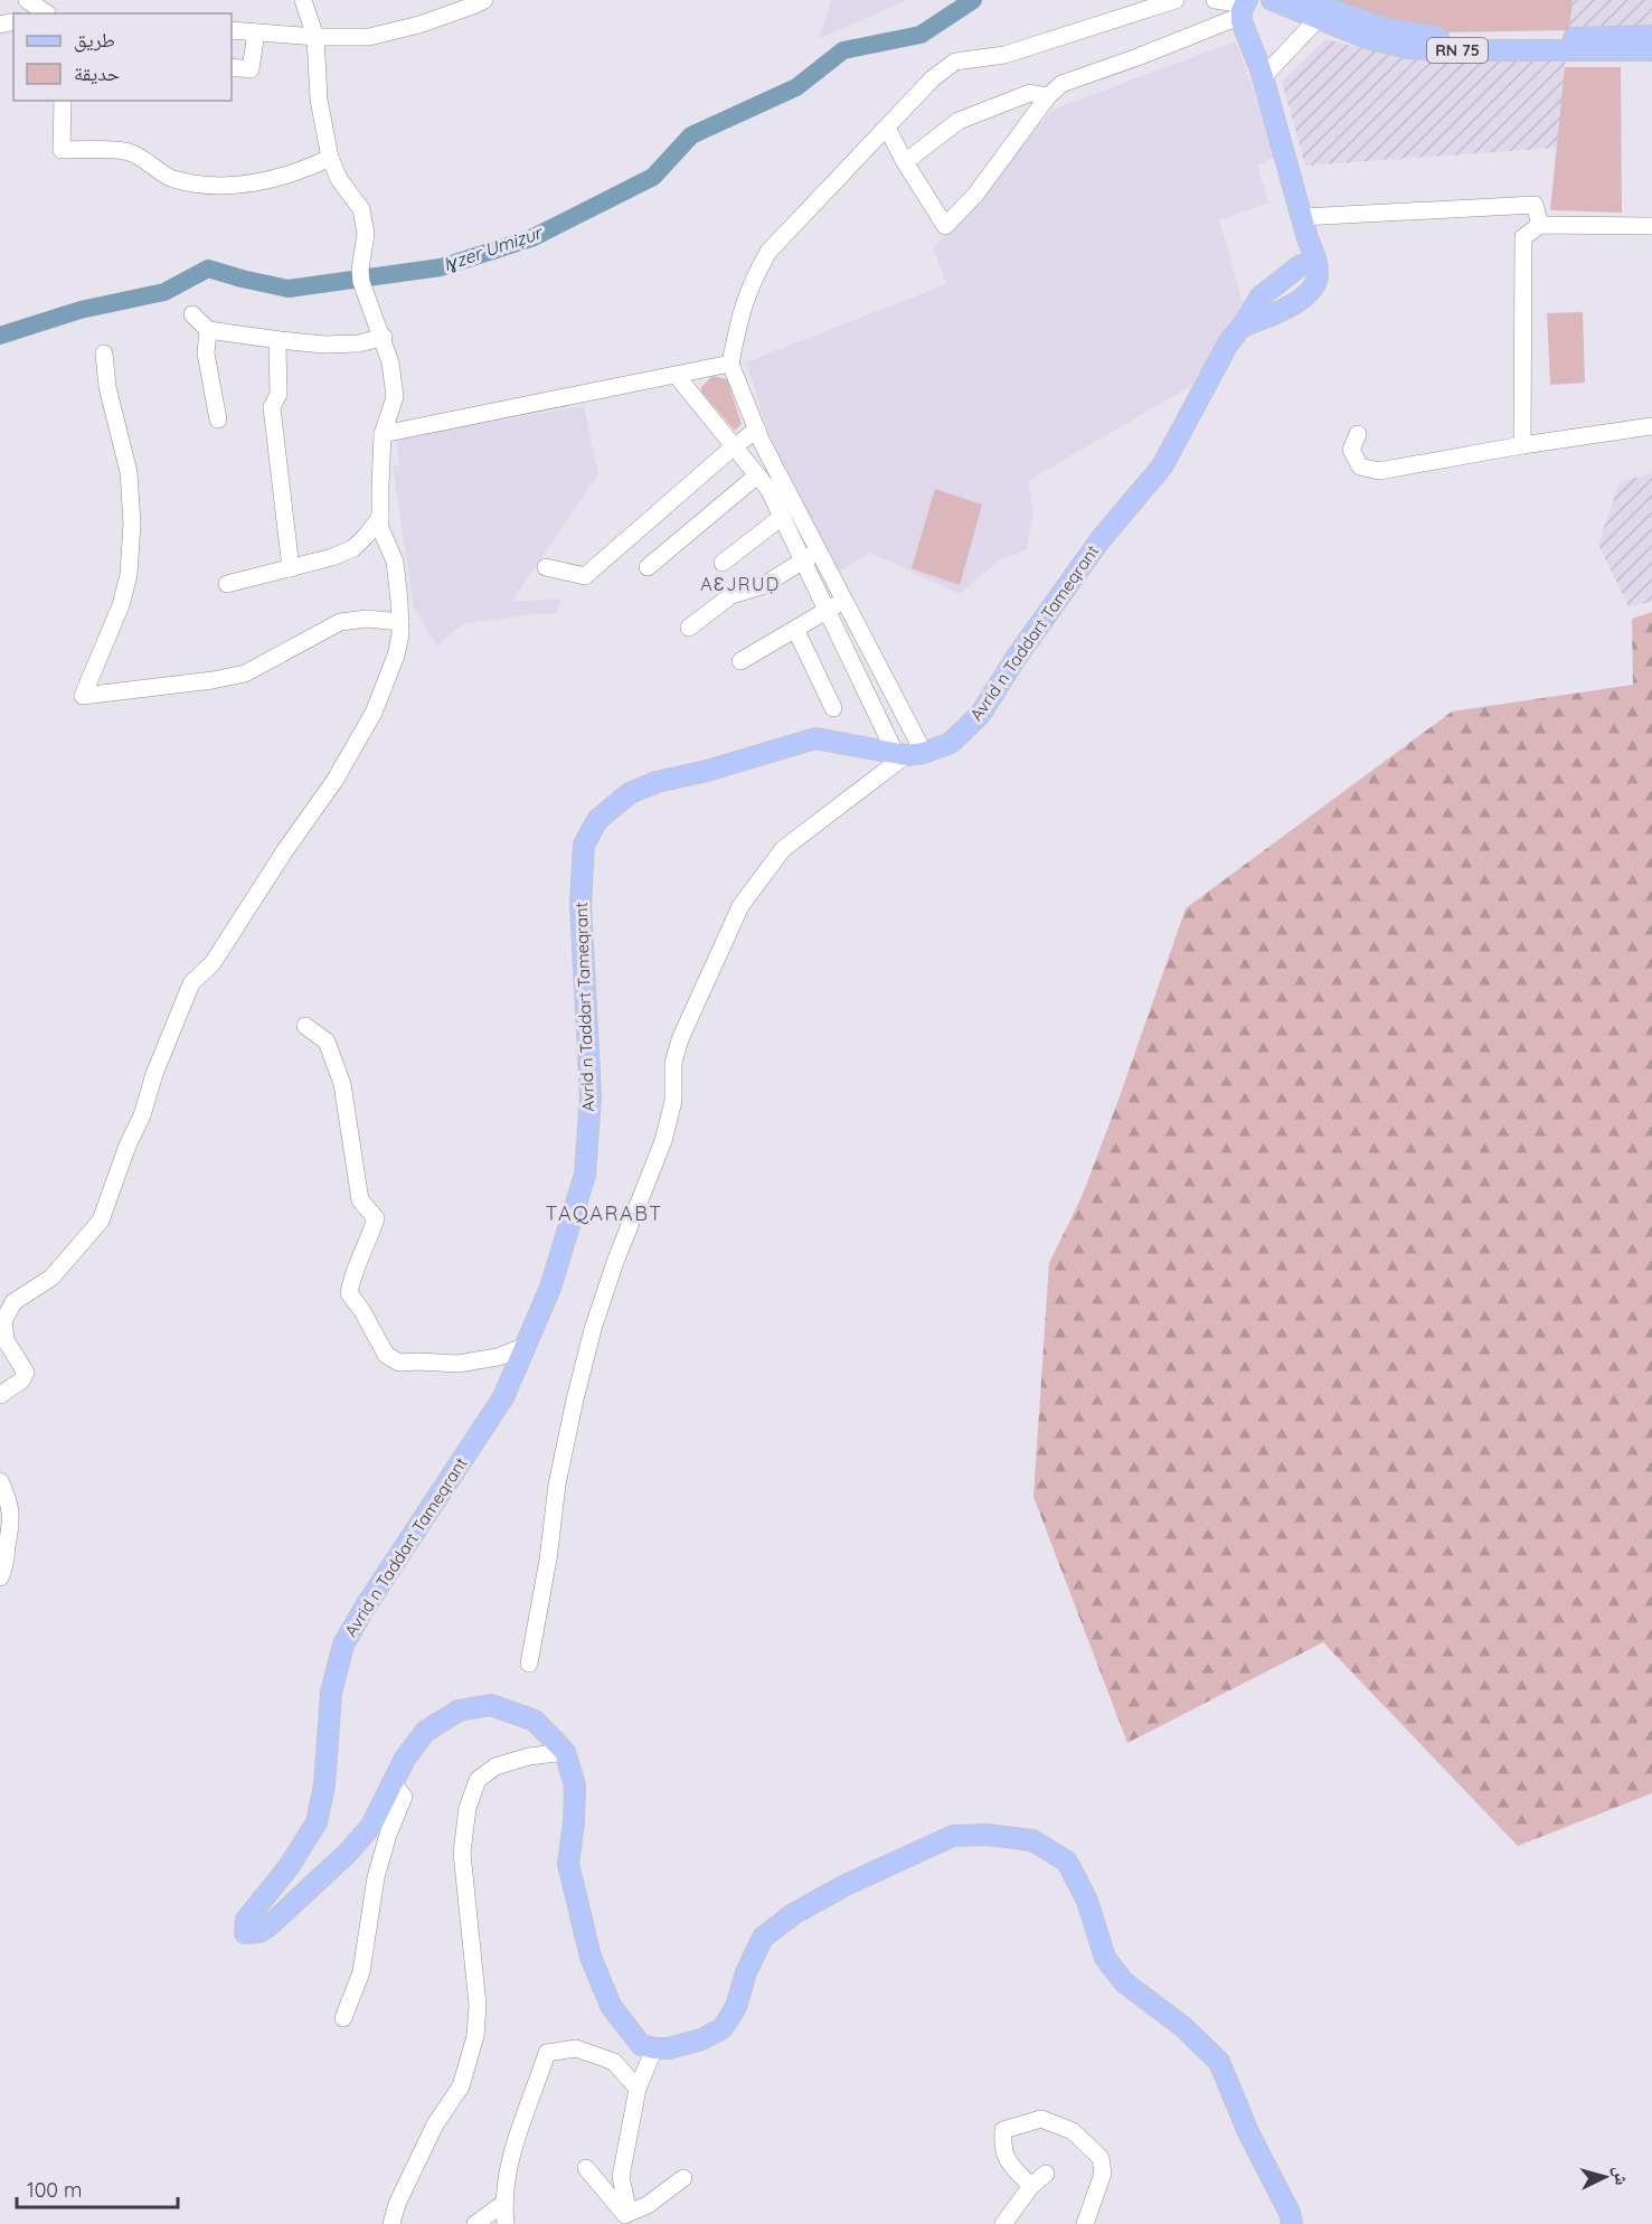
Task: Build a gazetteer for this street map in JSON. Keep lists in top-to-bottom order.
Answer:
{
  "streets": {
    "main road": ["RN 75", "Avrid n Taddart Tameqrant"]
  },
  "districts": ["AƐJRUḌ", "TAQARABT"],
  "water": ["Iɣzer Umiẓur"],
  "legend": ["طريق", "حديقة"],
  "scale_bar": "100 m",
  "north": "right"
}
